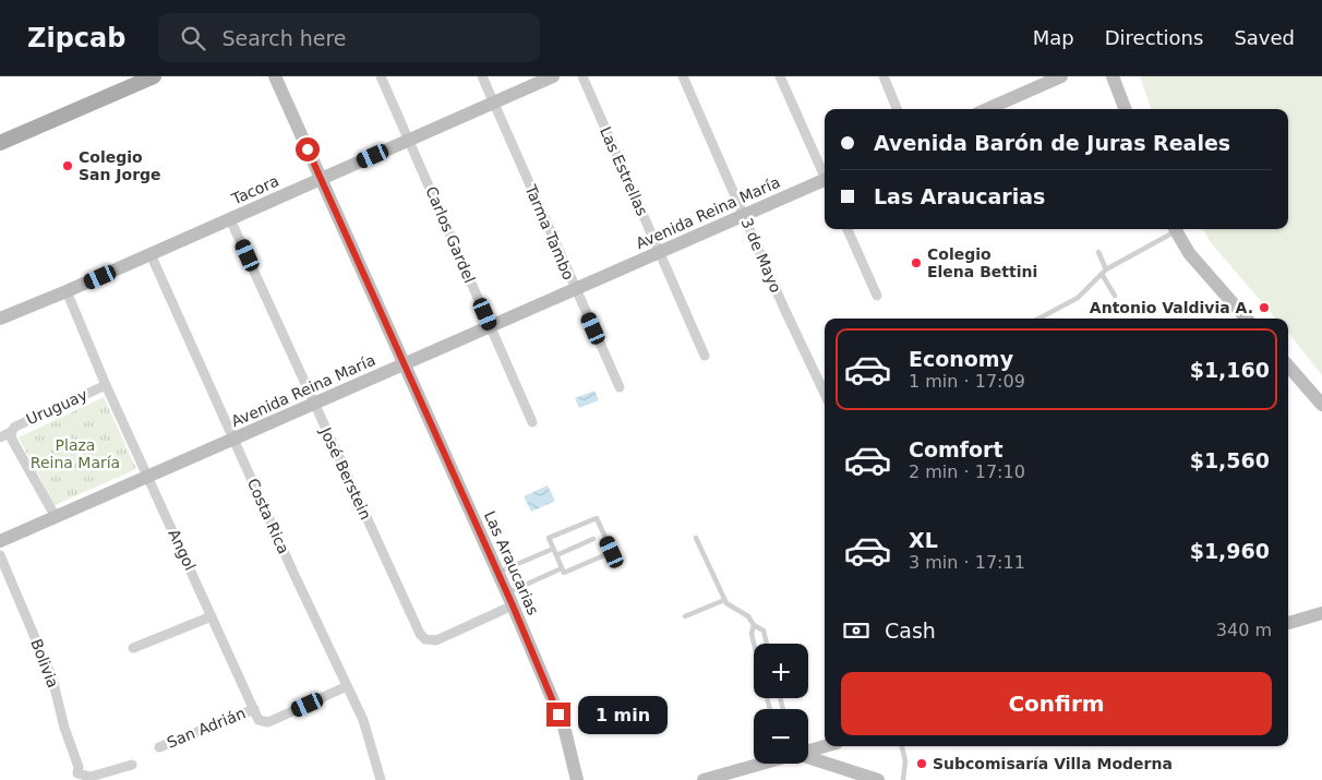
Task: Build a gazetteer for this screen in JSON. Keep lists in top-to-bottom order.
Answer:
{
  "streets": {
    "street": [
      "Las Estrellas",
      "Tacora",
      "Avenida Reina María",
      "Tarma Tambo",
      "Carlos Gardel",
      "3 de Mayo",
      "Uruguay",
      "José Berstein",
      "Costa Rica",
      "Angol",
      "Las Araucarias",
      "Bolivia",
      "San Adrián"
    ]
  },
  "crossings": [
    ["Las Estrellas", "Avenida Reina María"],
    ["Tacora", "Tarma Tambo"],
    ["Tacora", "Carlos Gardel"],
    ["Tacora", "José Berstein"],
    ["Tacora", "Costa Rica"],
    ["Tacora", "Angol"],
    ["Tacora", "Las Araucarias"],
    ["Avenida Reina María", "Tarma Tambo"],
    ["Avenida Reina María", "Carlos Gardel"],
    ["Avenida Reina María", "3 de Mayo"],
    ["Avenida Reina María", "José Berstein"],
    ["Avenida Reina María", "Costa Rica"],
    ["Avenida Reina María", "Angol"],
    ["Avenida Reina María", "Las Araucarias"],
    ["Uruguay", "Angol"],
    ["José Berstein", "Las Araucarias"],
    ["Angol", "San Adrián"]
  ],
  "parks": ["Plaza Reina María"],
  "places": [
    "Colegio San Jorge",
    "Colegio Elena Bettini",
    "Antonio Valdivia A.",
    "Subcomisaría Villa Moderna"
  ],
  "page": {
    "header": "Zipcab",
    "search": "Search here",
    "nav": ["Map", "Directions", "Saved"],
    "banner": ["Avenida Barón de Juras Reales", "Las Araucarias"],
    "list": [
      {
        "name": "Economy",
        "note": "1 min · 17:09",
        "value": "$1,160"
      },
      {
        "name": "Comfort",
        "note": "2 min · 17:10",
        "value": "$1,560"
      },
      {
        "name": "XL",
        "note": "3 min · 17:11",
        "value": "$1,960"
      }
    ],
    "pay": ["Cash", "340 m"],
    "map_buttons": ["+", "−"],
    "buttons": "Confirm",
    "bubble": "1 min"
  }
}
